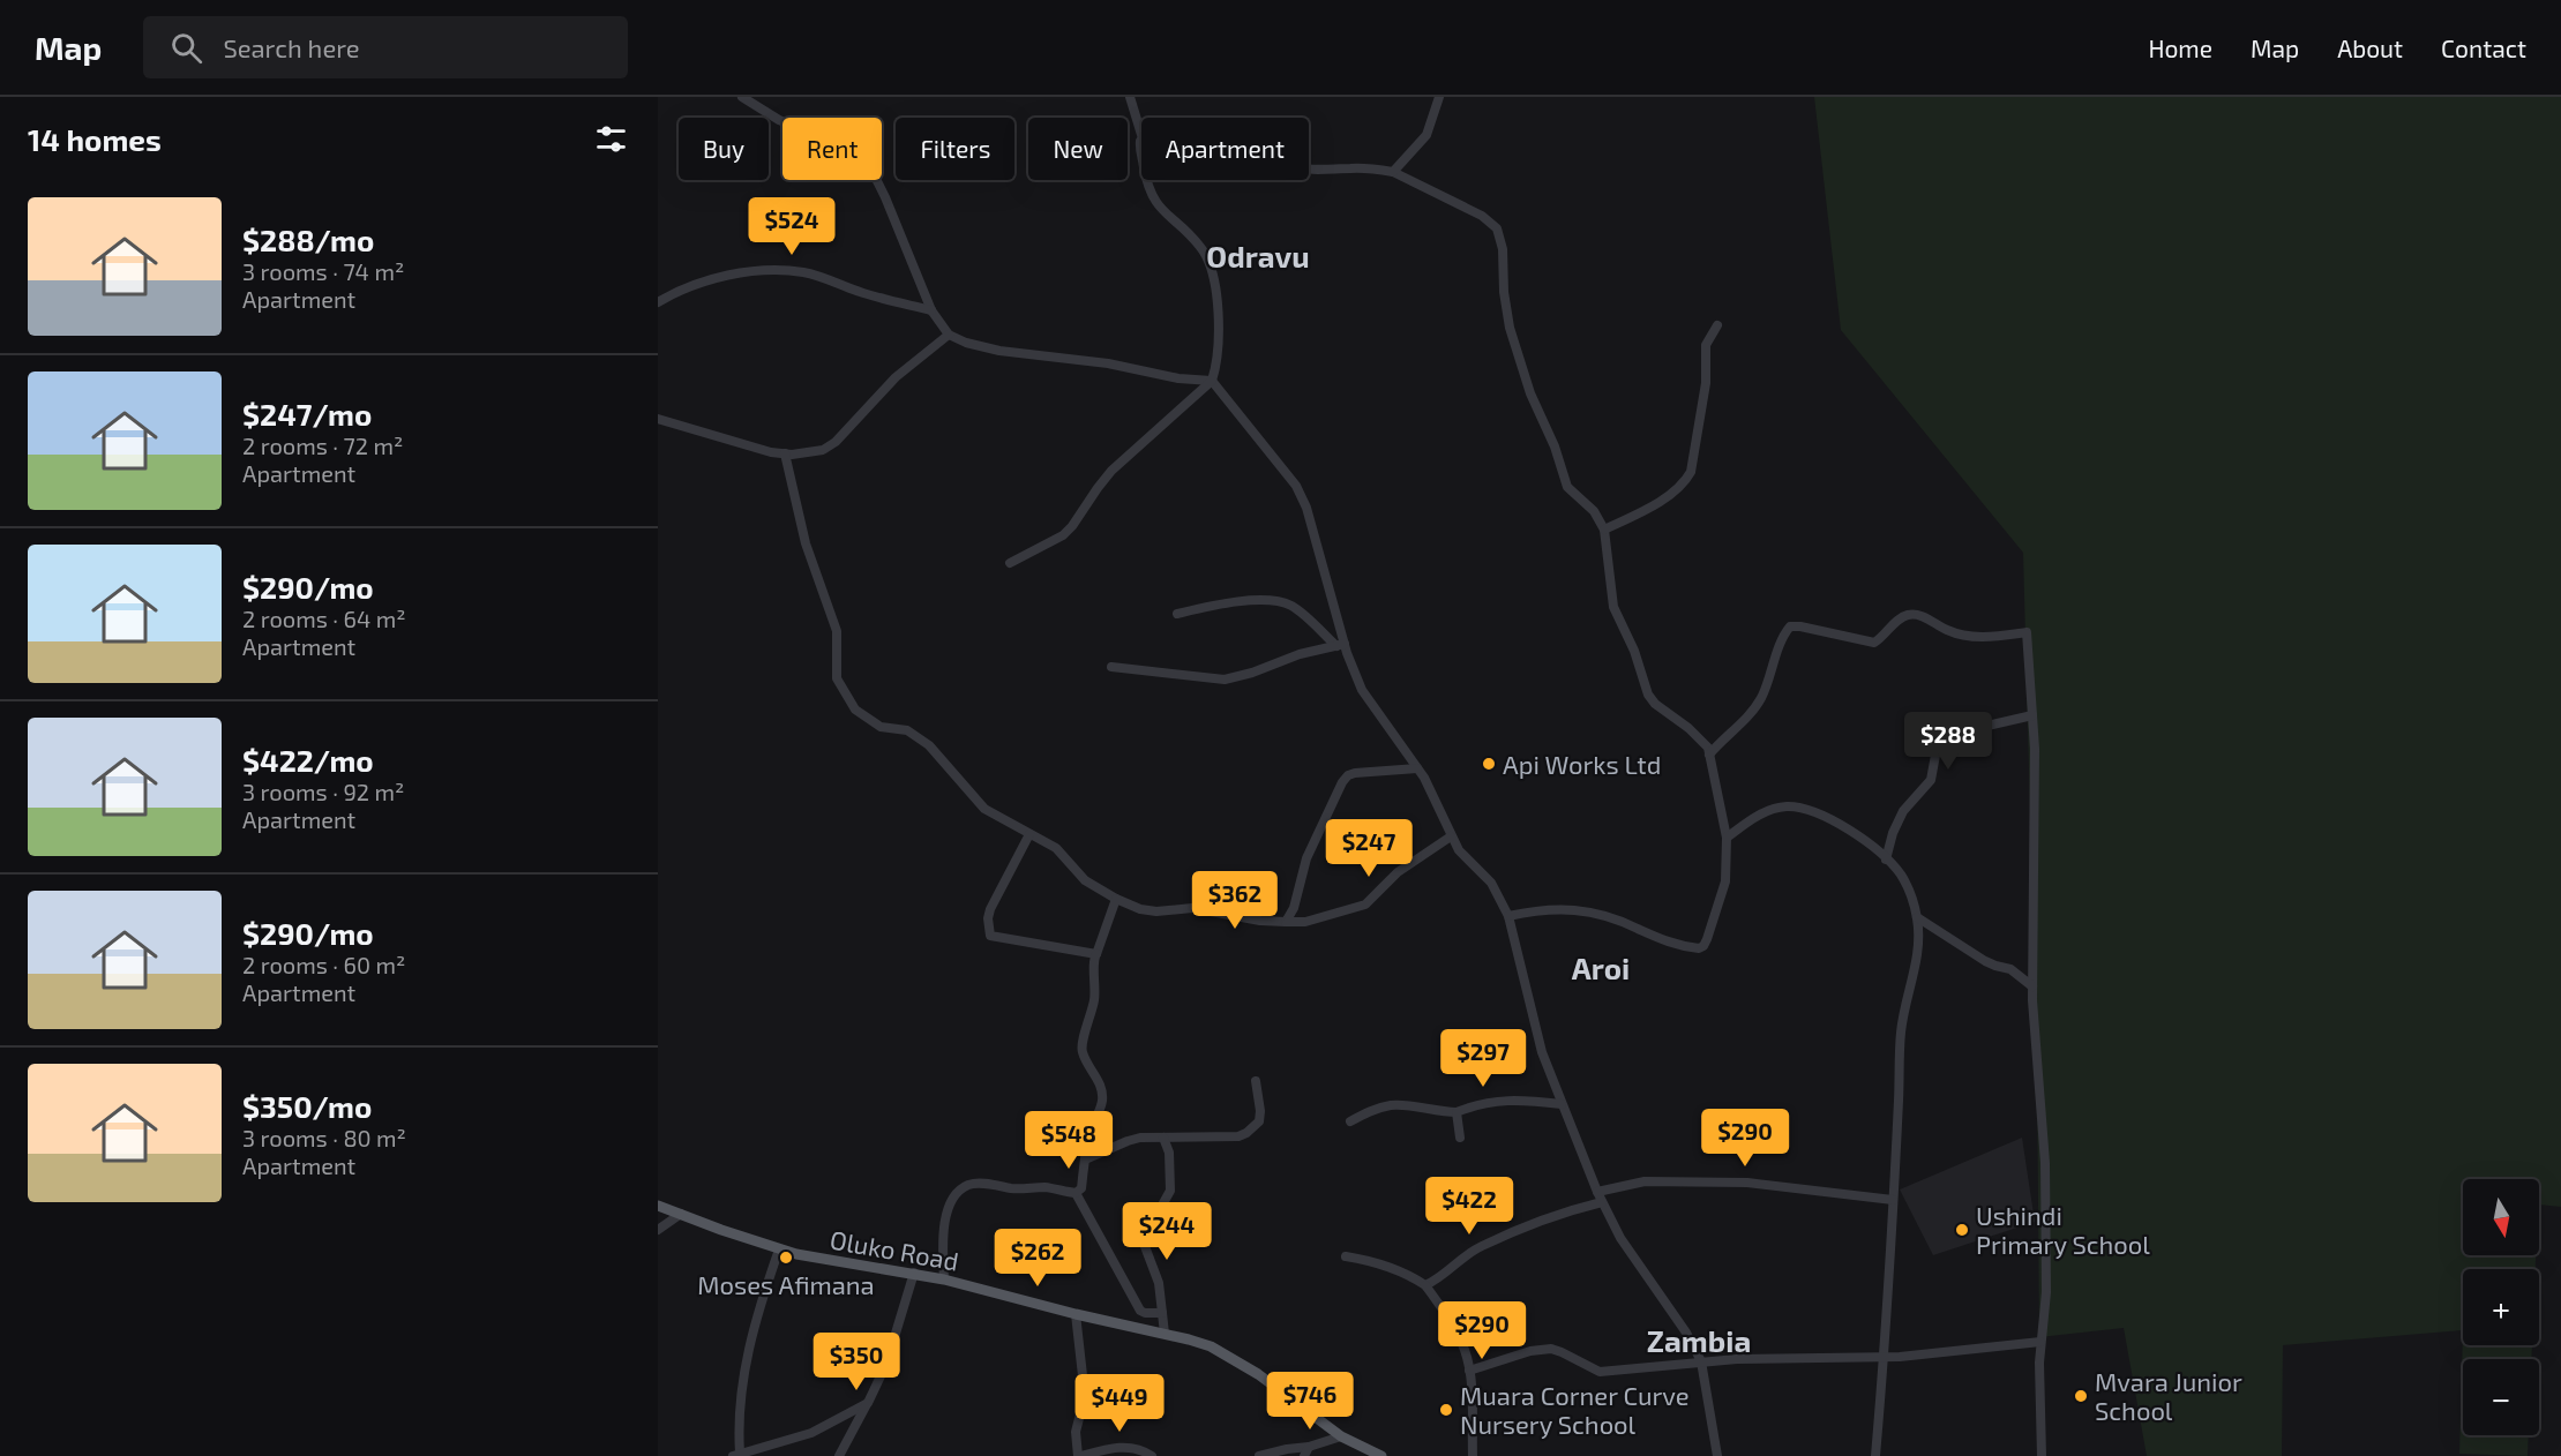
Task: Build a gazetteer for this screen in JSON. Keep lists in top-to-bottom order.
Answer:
{
  "streets": {
    "main road": ["Oluko Road"]
  },
  "districts": ["Odravu", "Aroi", "Zambia"],
  "places": [
    "Api Works Ltd",
    "Ushindi Primary School",
    "Moses Afimana",
    "Mvara Junior School",
    "Muara Corner Curve Nursery School"
  ],
  "north": "bottom",
  "page": {
    "header": "Map",
    "search": "Search here",
    "nav": [
      "Home",
      "Map",
      "About",
      "Contact"
    ],
    "heading": "14 homes",
    "chip": [
      "Buy",
      "Rent",
      "Filters",
      "New",
      "Apartment"
    ],
    "list": [
      {
        "name": "$288/mo",
        "note": "3 rooms · 74 m² · Apartment"
      },
      {
        "name": "$247/mo",
        "note": "2 rooms · 72 m² · Apartment"
      },
      {
        "name": "$290/mo",
        "note": "2 rooms · 64 m² · Apartment"
      },
      {
        "name": "$422/mo",
        "note": "3 rooms · 92 m² · Apartment"
      },
      {
        "name": "$290/mo",
        "note": "2 rooms · 60 m² · Apartment"
      },
      {
        "name": "$350/mo",
        "note": "3 rooms · 80 m² · Apartment"
      }
    ],
    "price": [
      "$524",
      "$288",
      "$247",
      "$362",
      "$297",
      "$290",
      "$548",
      "$422",
      "$244",
      "$262",
      "$290",
      "$350",
      "$746",
      "$449"
    ],
    "map_buttons": ["+", "−"]
  }
}
